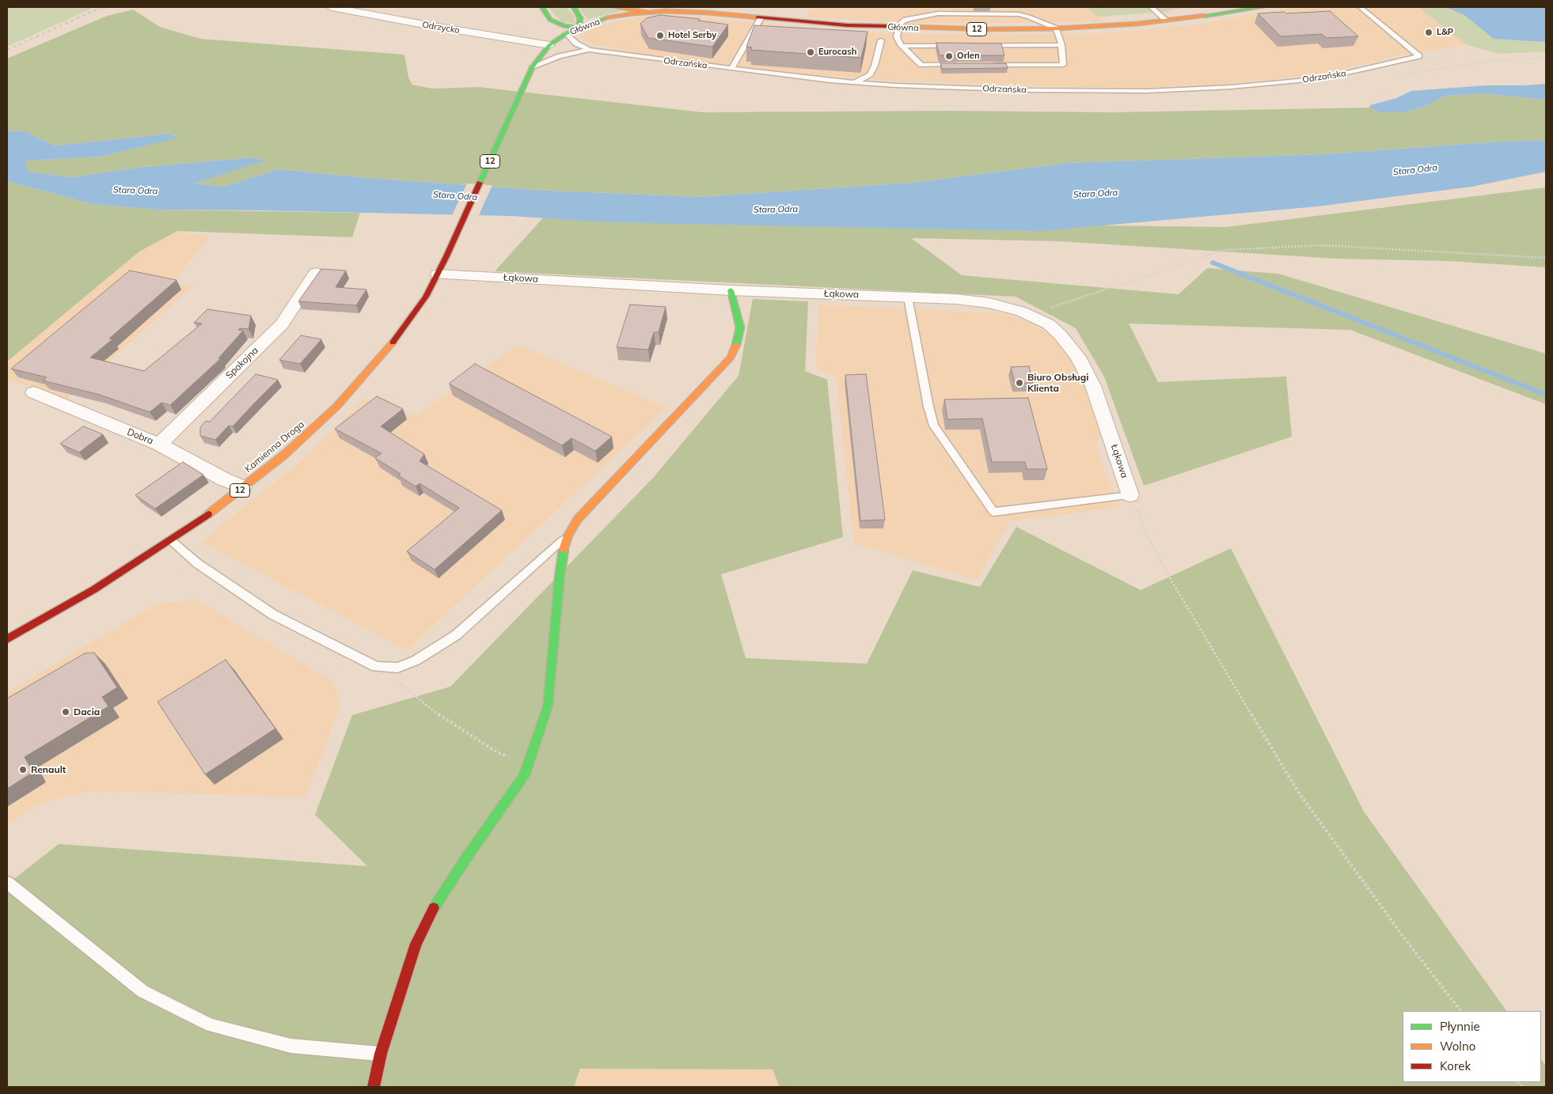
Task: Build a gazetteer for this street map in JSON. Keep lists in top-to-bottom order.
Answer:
{
  "streets": {
    "main road": ["Główna", "12", "Kamienna Droga"],
    "street": [
      "Odrzycko",
      "Łąkowa",
      "Spokojna",
      "Dobra"
    ],
    "lane": ["Odrzańska"]
  },
  "crossings": [
    ["Główna", "Odrzycko"],
    ["Główna", "12"],
    ["Główna", "Odrzańska"],
    ["Odrzycko", "12"],
    ["12", "Odrzańska"],
    ["12", "Kamienna Droga"],
    ["Odrzańska", "Kamienna Droga"],
    ["Łąkowa", "Kamienna Droga"],
    ["Spokojna", "Dobra"],
    ["Dobra", "Kamienna Droga"]
  ],
  "water": ["Stara Odra"],
  "places": [
    "L&P",
    "Hotel Serby",
    "Eurocash",
    "Orlen",
    "Biuro Obsługi Klienta",
    "Dacia",
    "Renault"
  ],
  "legend": ["Płynnie", "Wolno", "Korek"]
}
